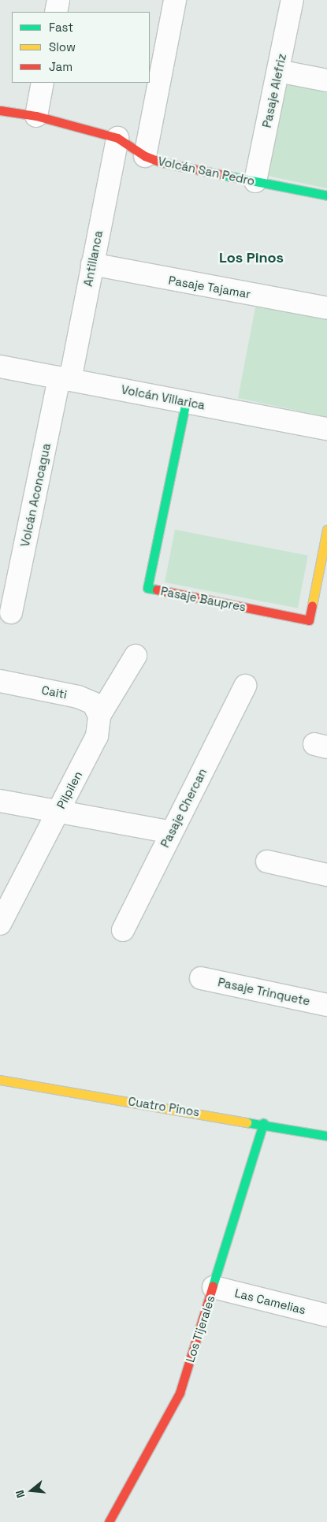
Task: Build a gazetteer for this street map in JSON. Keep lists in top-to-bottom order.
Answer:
{
  "streets": {
    "street": [
      "Pasaje Alefriz",
      "Volcán San Pedro",
      "Antillanca",
      "Pasaje Tajamar",
      "Volcán Villarica",
      "Volcán Aconcagua",
      "Pasaje Baupres",
      "Caiti",
      "Pilpilen",
      "Pasaje Chercan",
      "Pasaje Trinquete",
      "Cuatro Pinos",
      "Las Camelias",
      "Los Tijerales"
    ]
  },
  "crossings": [
    ["Pasaje Alefriz", "Volcán San Pedro"],
    ["Volcán San Pedro", "Antillanca"],
    ["Antillanca", "Pasaje Tajamar"],
    ["Antillanca", "Volcán Villarica"],
    ["Antillanca", "Volcán Aconcagua"],
    ["Volcán Villarica", "Volcán Aconcagua"],
    ["Volcán Villarica", "Pasaje Baupres"],
    ["Caiti", "Pilpilen"],
    ["Cuatro Pinos", "Los Tijerales"],
    ["Las Camelias", "Los Tijerales"]
  ],
  "districts": ["Los Pinos"],
  "legend": ["Fast", "Slow", "Jam"],
  "north": "left"
}
